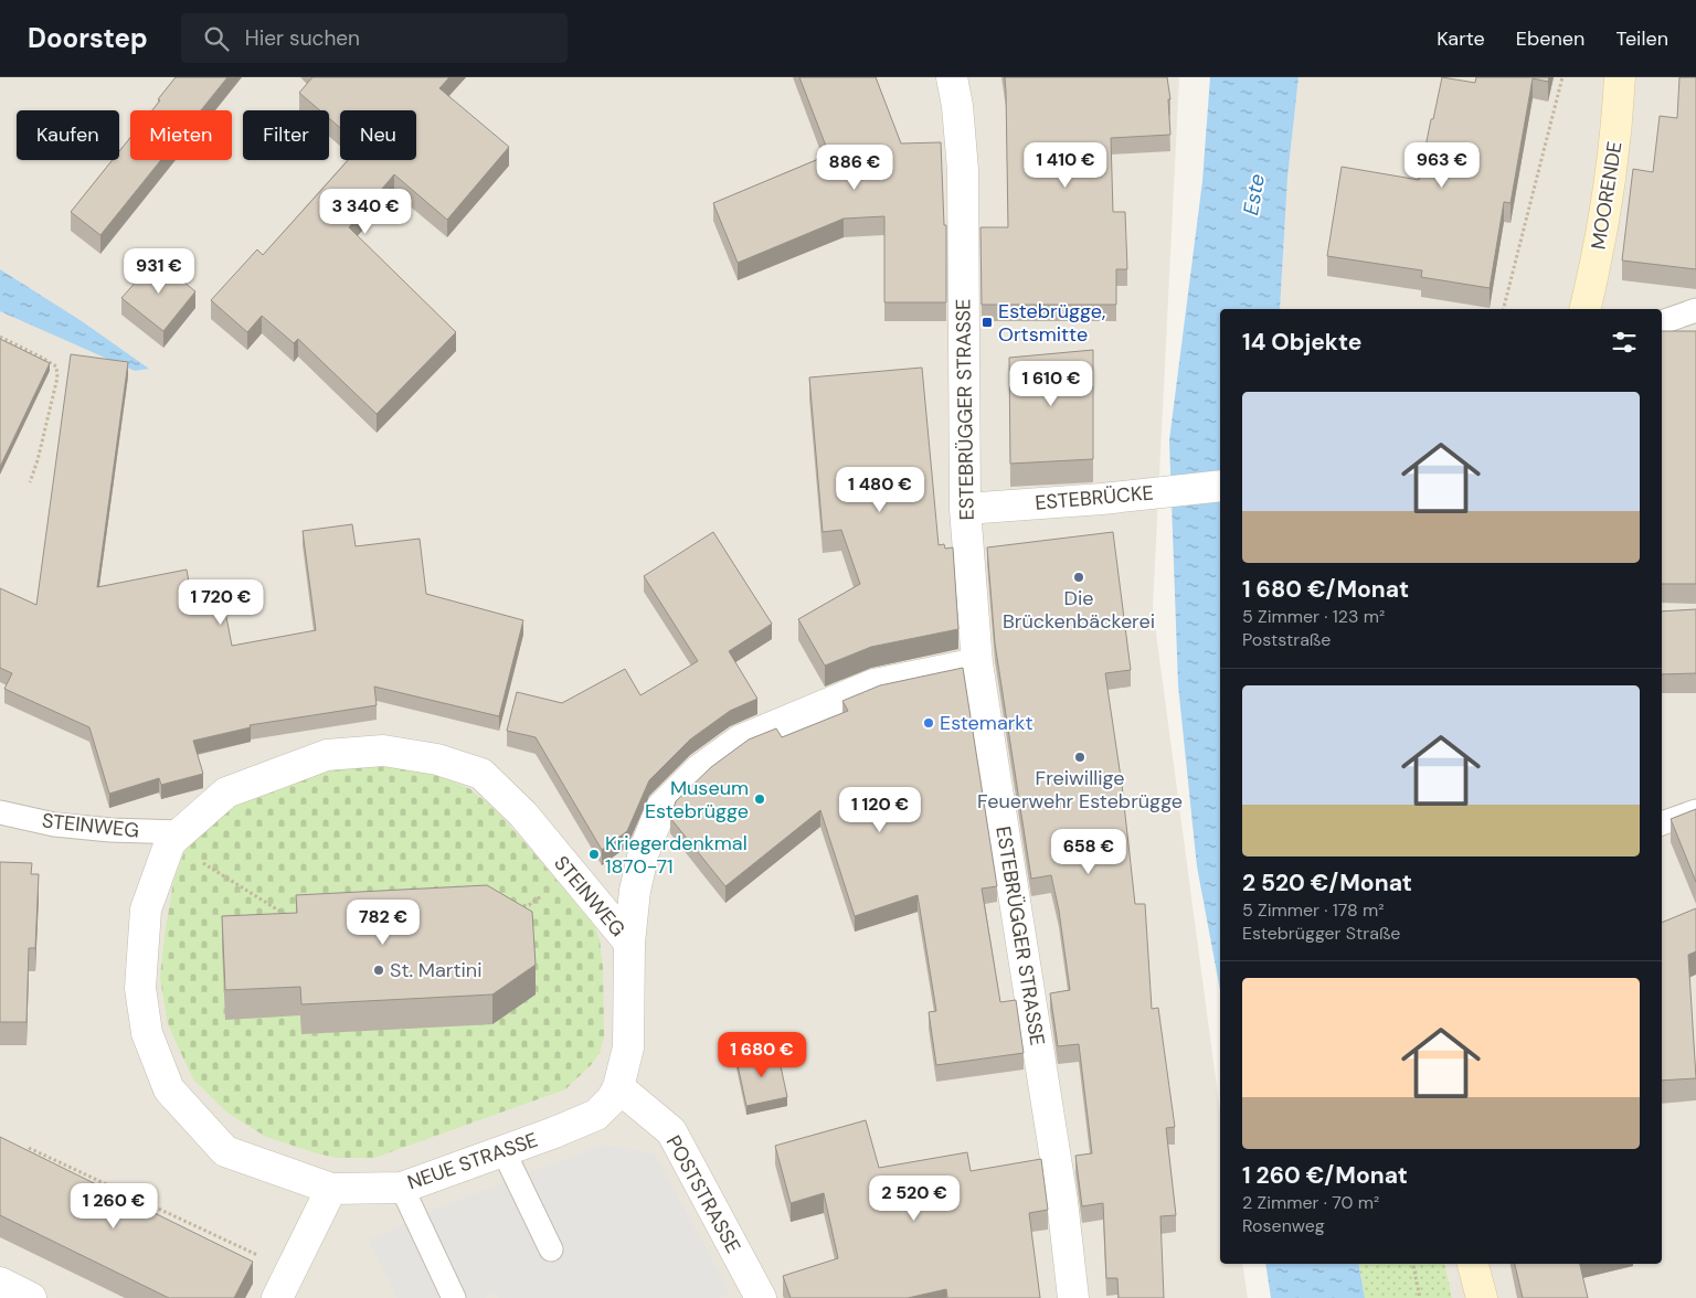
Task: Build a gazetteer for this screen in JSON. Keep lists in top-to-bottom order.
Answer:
{
  "streets": {
    "street": [
      "MOORENDE",
      "ESTEBRÜGGER STRASSE",
      "ESTEBRÜCKE",
      "STEINWEG",
      "NEUE STRASSE",
      "POSTSTRASSE"
    ]
  },
  "crossings": [
    ["ESTEBRÜGGER STRASSE", "ESTEBRÜCKE"],
    ["ESTEBRÜGGER STRASSE", "STEINWEG"],
    ["STEINWEG", "NEUE STRASSE"],
    ["NEUE STRASSE", "POSTSTRASSE"]
  ],
  "water": ["Este"],
  "places": {
    "transit": ["Estebrügge, Ortsmitte"],
    "other": [
      "Die Brückenbäckerei",
      "Estemarkt",
      "Freiwillige Feuerwehr Estebrügge",
      "Museum Estebrügge",
      "Kriegerdenkmal 1870-71",
      "St. Martini"
    ]
  },
  "page": {
    "header": "Doorstep",
    "search": "Hier suchen",
    "nav": ["Karte", "Ebenen", "Teilen"],
    "chip": [
      "Kaufen",
      "Mieten",
      "Filter",
      "Neu"
    ],
    "price": [
      "1 410 €",
      "963 €",
      "886 €",
      "3 340 €",
      "931 €",
      "1 610 €",
      "1 480 €",
      "1 720 €",
      "1 120 €",
      "658 €",
      "782 €",
      "1 680 €",
      "2 520 €",
      "1 260 €"
    ],
    "heading": "14 Objekte",
    "list": [
      {
        "name": "1 680 €/Monat",
        "note": "5 Zimmer · 123 m² · Poststraße"
      },
      {
        "name": "2 520 €/Monat",
        "note": "5 Zimmer · 178 m² · Estebrügger Straße"
      },
      {
        "name": "1 260 €/Monat",
        "note": "2 Zimmer · 70 m² · Rosenweg"
      }
    ]
  }
}
